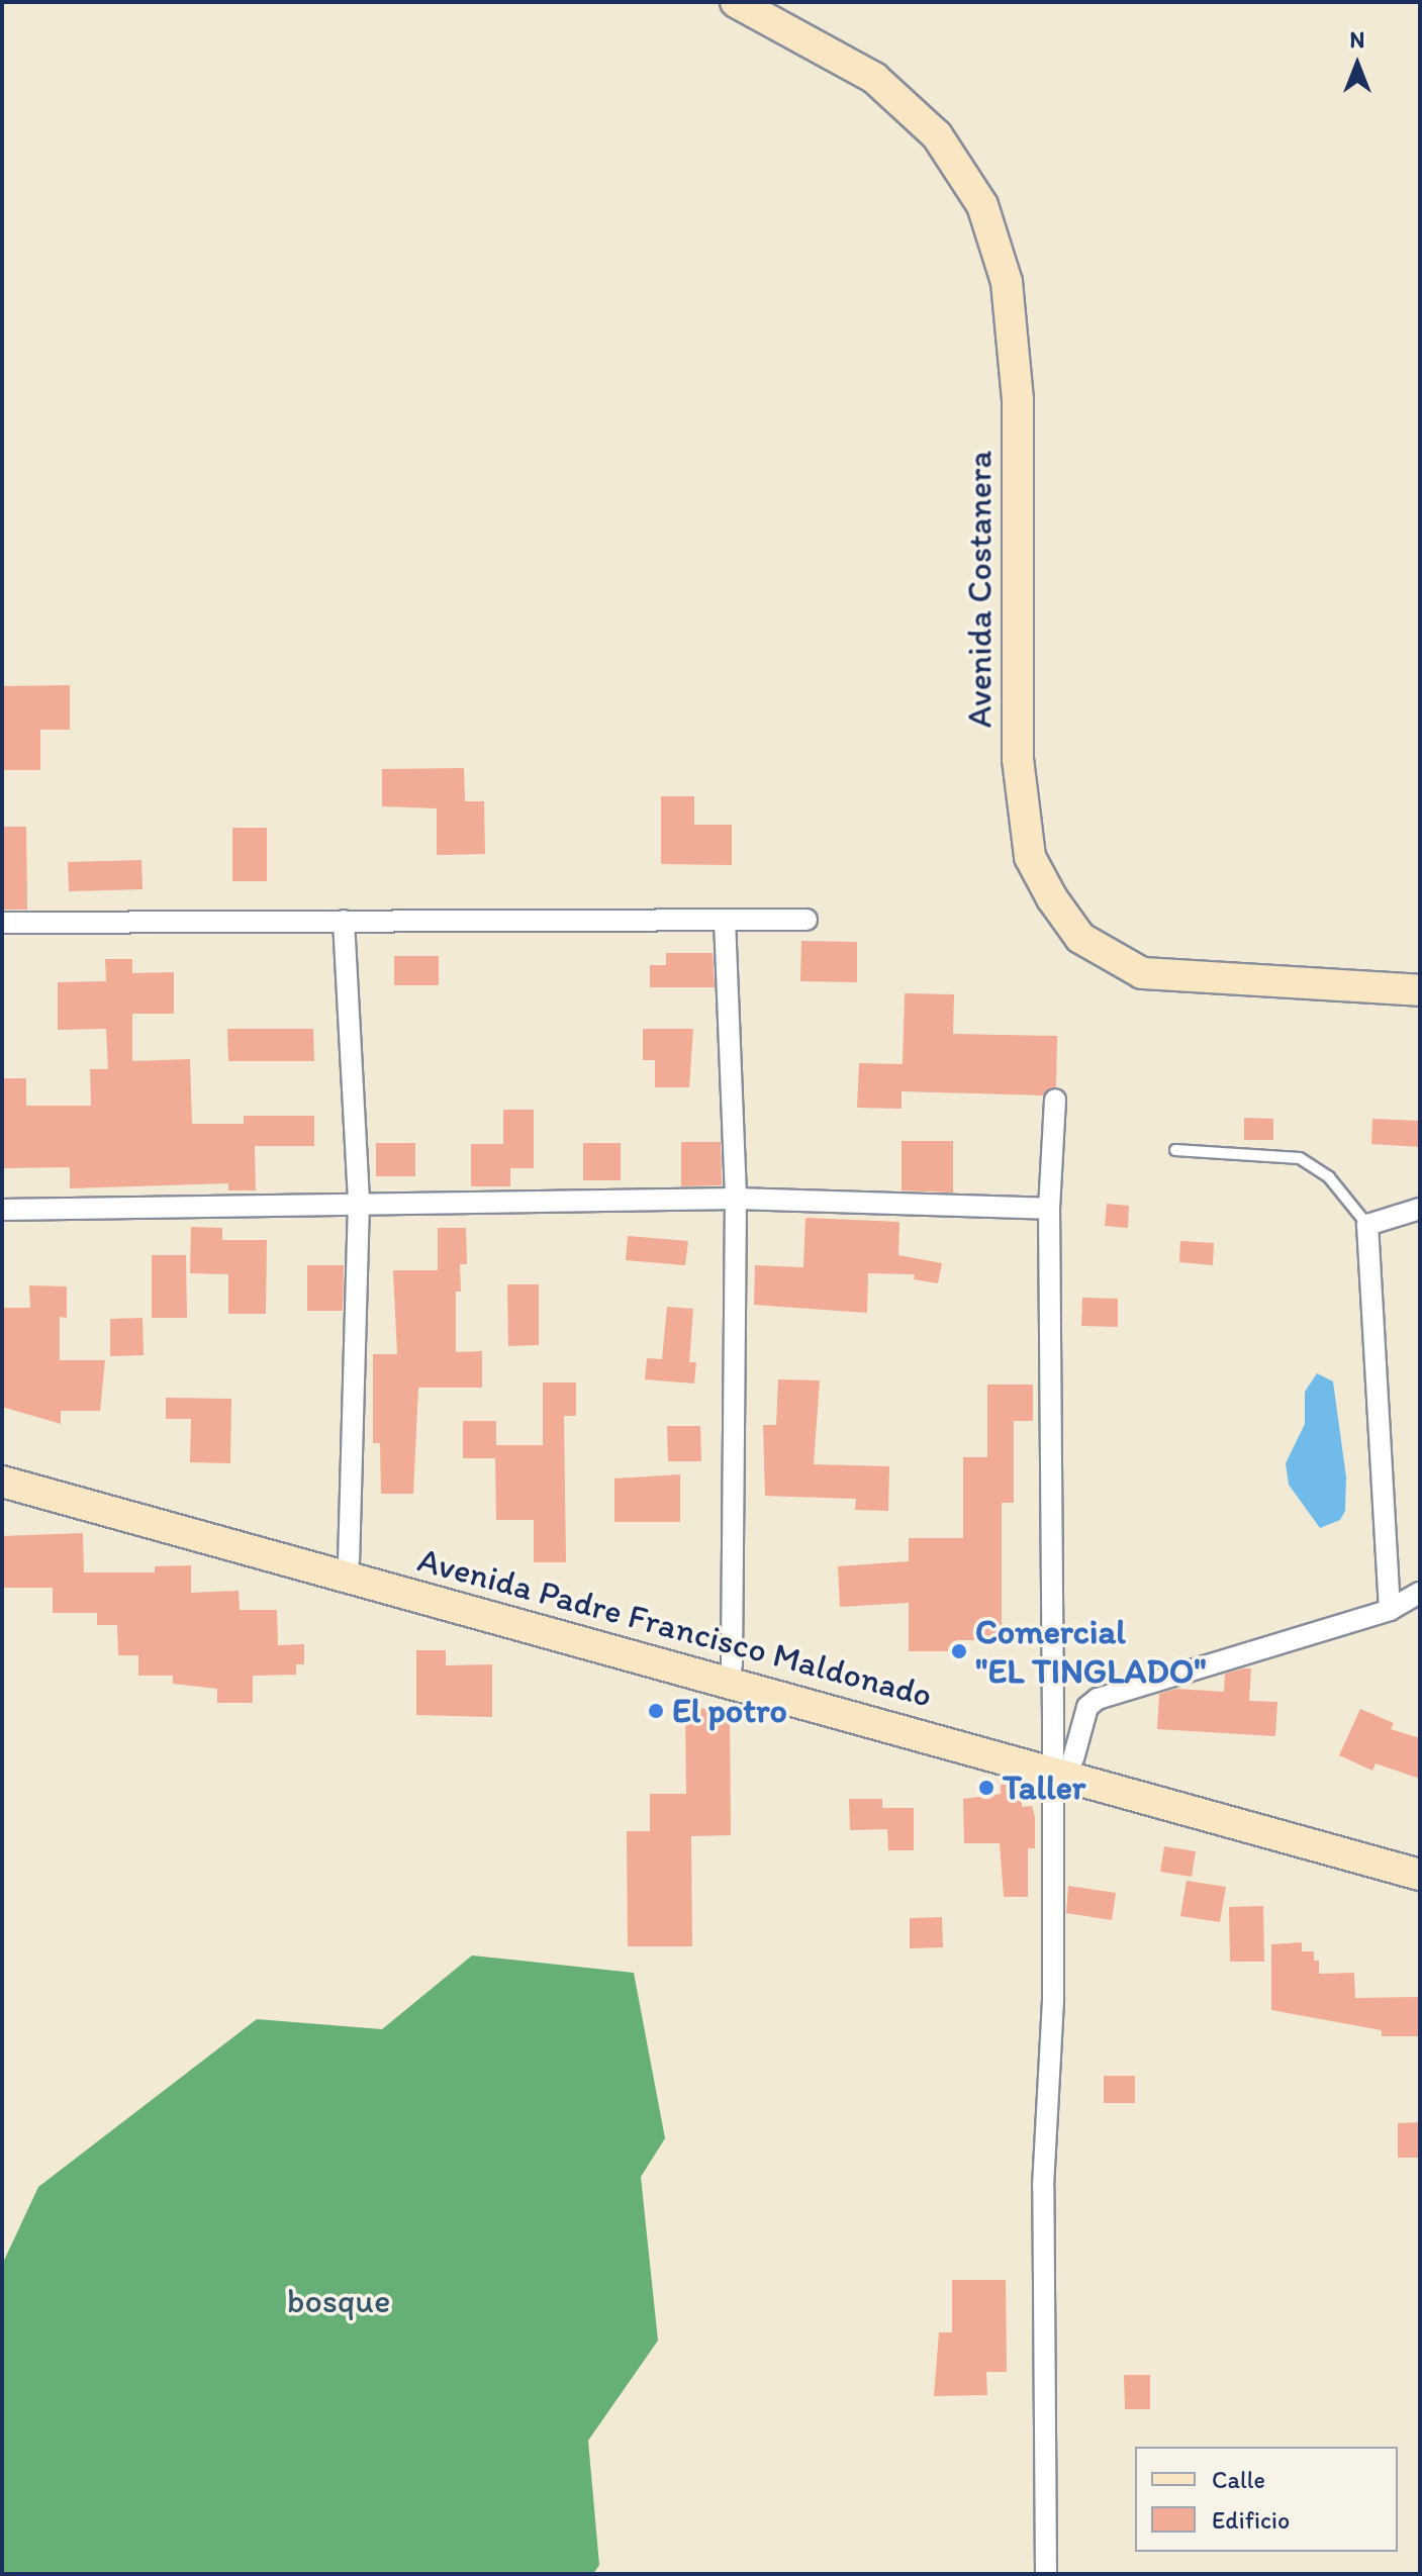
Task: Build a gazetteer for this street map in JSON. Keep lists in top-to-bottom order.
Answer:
{
  "streets": {
    "main road": ["Avenida Costanera", "Avenida Padre Francisco Maldonado"]
  },
  "parks": ["bosque"],
  "places": ["Comercial \"EL TINGLADO\"", "El potro", "Taller"],
  "legend": ["Calle", "Edificio"],
  "north": "top"
}
